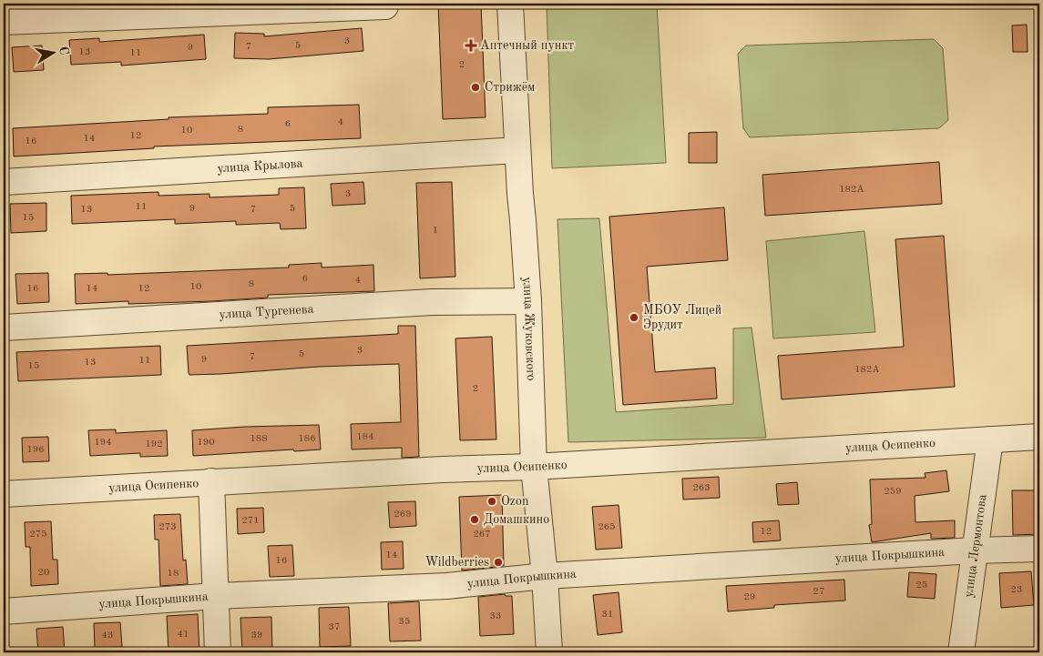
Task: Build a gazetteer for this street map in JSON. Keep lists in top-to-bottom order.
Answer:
{
  "streets": {
    "street": [
      "улица Крылова",
      "улица Тургенева",
      "улица Жуковского",
      "улица Осипенко",
      "улица Лермонтова",
      "улица Покрышкина"
    ]
  },
  "crossings": [
    ["улица Крылова", "улица Жуковского"],
    ["улица Тургенева", "улица Жуковского"],
    ["улица Жуковского", "улица Осипенко"],
    ["улица Жуковского", "улица Покрышкина"],
    ["улица Осипенко", "улица Лермонтова"],
    ["улица Лермонтова", "улица Покрышкина"]
  ],
  "places": {
    "health": ["Аптечный пункт"],
    "other": [
      "Стрижём",
      "МБОУ Лицей Эрудит",
      "Ozon",
      "Домашкино",
      "Wildberries"
    ]
  },
  "house_numbers": [
    "3",
    "5",
    "7",
    "9",
    "13",
    "11",
    "2",
    "4",
    "6",
    "8",
    "10",
    "12",
    "14",
    "16",
    "182А",
    "3",
    "11",
    "9",
    "5",
    "13",
    "7",
    "15",
    "1",
    "6",
    "4",
    "8",
    "10",
    "16",
    "14",
    "12",
    "3",
    "5",
    "7",
    "9",
    "11",
    "13",
    "15",
    "182А",
    "2",
    "184",
    "188",
    "186",
    "194",
    "190",
    "192",
    "196",
    "263",
    "259",
    "269",
    "271",
    "273",
    "265",
    "12",
    "275",
    "267",
    "14",
    "16",
    "20",
    "18",
    "25",
    "23",
    "27",
    "29",
    "31",
    "33",
    "35",
    "37",
    "41",
    "43",
    "39"
  ],
  "north": "right"
}
